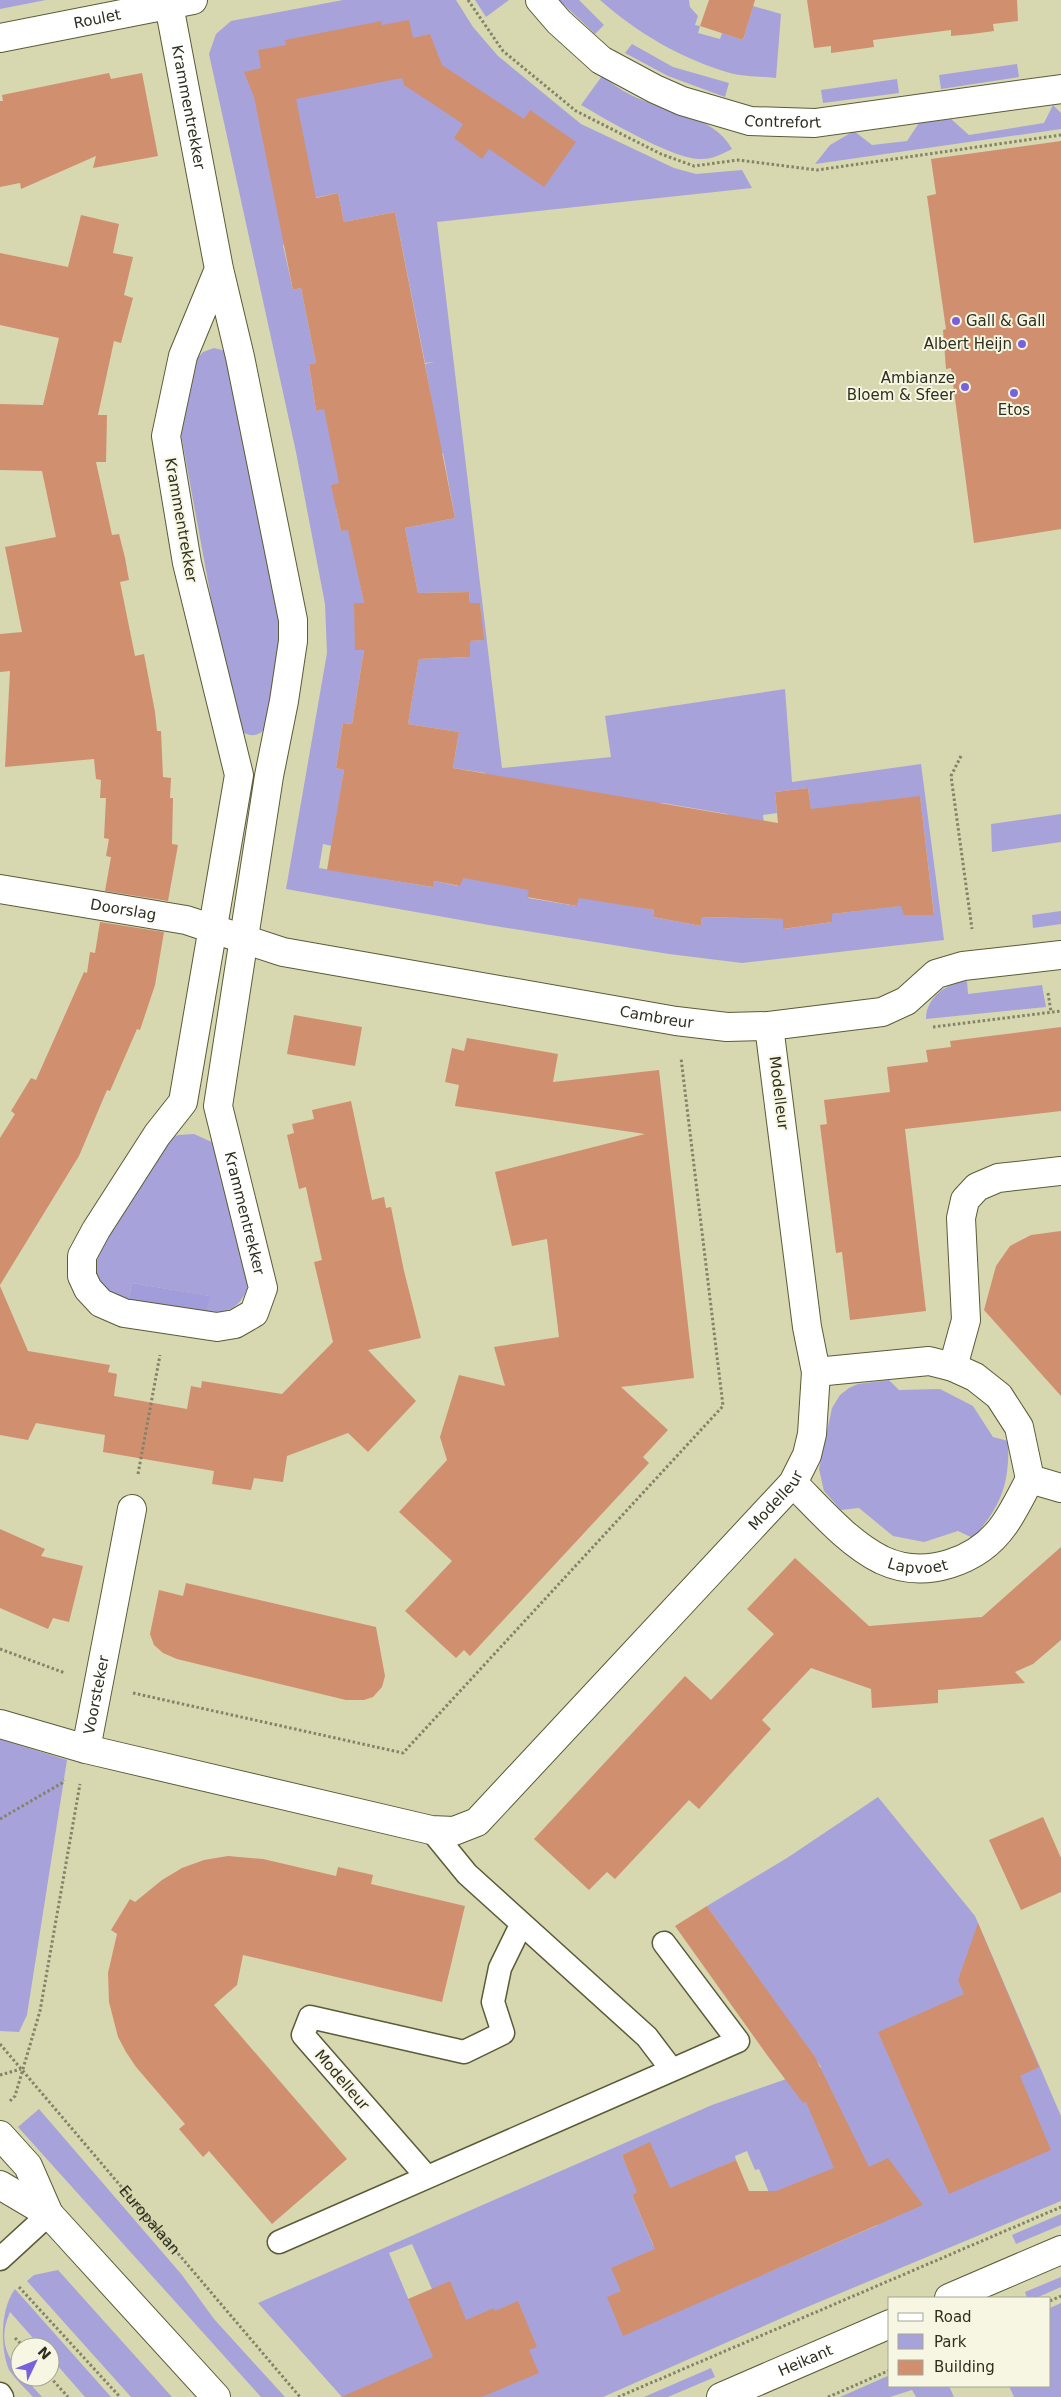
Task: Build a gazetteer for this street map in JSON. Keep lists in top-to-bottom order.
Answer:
{
  "streets": {
    "street": [
      "Roulet",
      "Krammentrekker",
      "Contrefort",
      "Doorslag",
      "Cambreur",
      "Modelleur",
      "Lapvoet",
      "Voorsteker",
      "Heikant"
    ],
    "path": ["Europalaan"]
  },
  "crossings": [
    ["Roulet", "Krammentrekker"],
    ["Krammentrekker", "Doorslag"],
    ["Krammentrekker", "Cambreur"],
    ["Doorslag", "Cambreur"],
    ["Cambreur", "Modelleur"],
    ["Modelleur", "Lapvoet"],
    ["Modelleur", "Voorsteker"],
    ["Voorsteker", "Europalaan"]
  ],
  "places": [
    "Gall & Gall",
    "Albert Heijn",
    "Ambianze Bloem & Sfeer",
    "Etos"
  ],
  "legend": ["Road", "Park", "Building"],
  "north": "top right"
}
